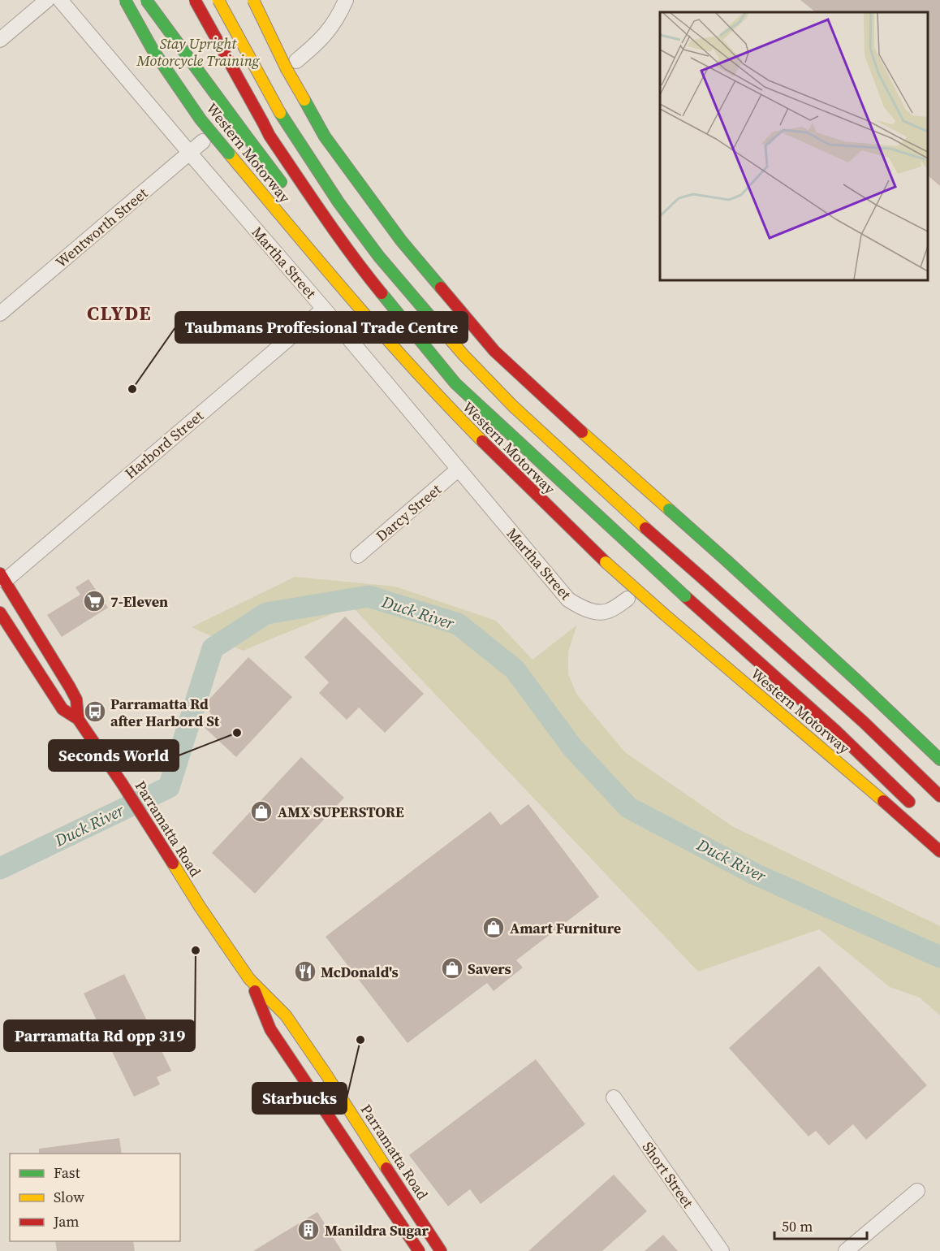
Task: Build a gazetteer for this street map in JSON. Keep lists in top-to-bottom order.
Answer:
{
  "streets": {
    "highway": ["Western Motorway", "Parramatta Road"],
    "street": [
      "Wentworth Street",
      "Martha Street",
      "Harbord Street",
      "Darcy Street",
      "Short Street"
    ]
  },
  "crossings": [
    ["Wentworth Street", "Martha Street"],
    ["Martha Street", "Harbord Street"],
    ["Martha Street", "Darcy Street"],
    ["Harbord Street", "Parramatta Road"]
  ],
  "districts": ["CLYDE"],
  "water": ["Duck River"],
  "parks": ["Stay Upright Motorcycle Training"],
  "places": {
    "other": [
      "Taubmans Proffesional Trade Centre",
      "Seconds World",
      "Parramatta Rd opp 319",
      "Starbucks"
    ],
    "supermarket": ["7-Eleven"],
    "bus stop": ["Parramatta Rd after Harbord St"],
    "shop": ["AMX SUPERSTORE", "Amart Furniture", "Savers"],
    "restaurant": ["McDonald's"],
    "building": ["Manildra Sugar"]
  },
  "legend": ["Fast", "Slow", "Jam"],
  "scale_bar": "50 m"
}
